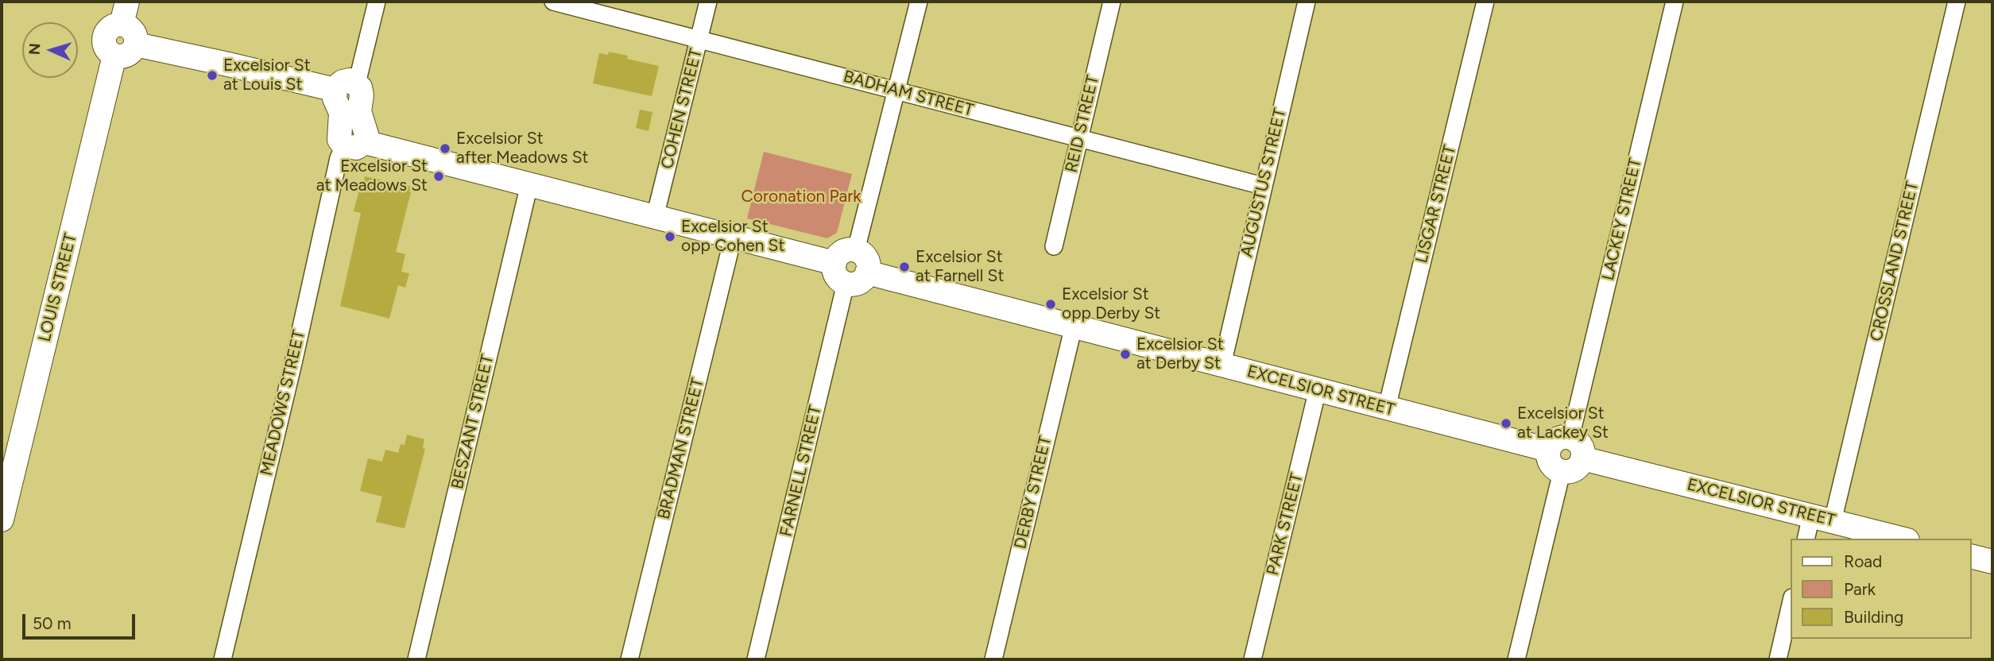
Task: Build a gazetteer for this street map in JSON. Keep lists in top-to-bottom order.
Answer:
{
  "streets": {
    "street": [
      "BADHAM STREET",
      "COHEN STREET",
      "REID STREET",
      "AUGUSTUS STREET",
      "LISGAR STREET",
      "LACKEY STREET",
      "CROSSLAND STREET",
      "LOUIS STREET",
      "EXCELSIOR STREET",
      "MEADOWS STREET",
      "BESZANT STREET",
      "BRADMAN STREET",
      "FARNELL STREET",
      "DERBY STREET",
      "PARK STREET"
    ]
  },
  "crossings": [
    ["BADHAM STREET", "COHEN STREET"],
    ["BADHAM STREET", "REID STREET"],
    ["BADHAM STREET", "AUGUSTUS STREET"],
    ["AUGUSTUS STREET", "EXCELSIOR STREET"],
    ["LISGAR STREET", "EXCELSIOR STREET"],
    ["LACKEY STREET", "EXCELSIOR STREET"],
    ["CROSSLAND STREET", "EXCELSIOR STREET"],
    ["EXCELSIOR STREET", "FARNELL STREET"],
    ["EXCELSIOR STREET", "DERBY STREET"],
    ["EXCELSIOR STREET", "PARK STREET"]
  ],
  "parks": ["Coronation Park"],
  "places": [
    "Excelsior St at Louis St",
    "Excelsior St after Meadows St",
    "Excelsior St at Meadows St",
    "Excelsior St opp Cohen St",
    "Excelsior St at Farnell St",
    "Excelsior St opp Derby St",
    "Excelsior St at Derby St",
    "Excelsior St at Lackey St"
  ],
  "legend": ["Road", "Park", "Building"],
  "scale_bar": "50 m",
  "north": "left"
}
